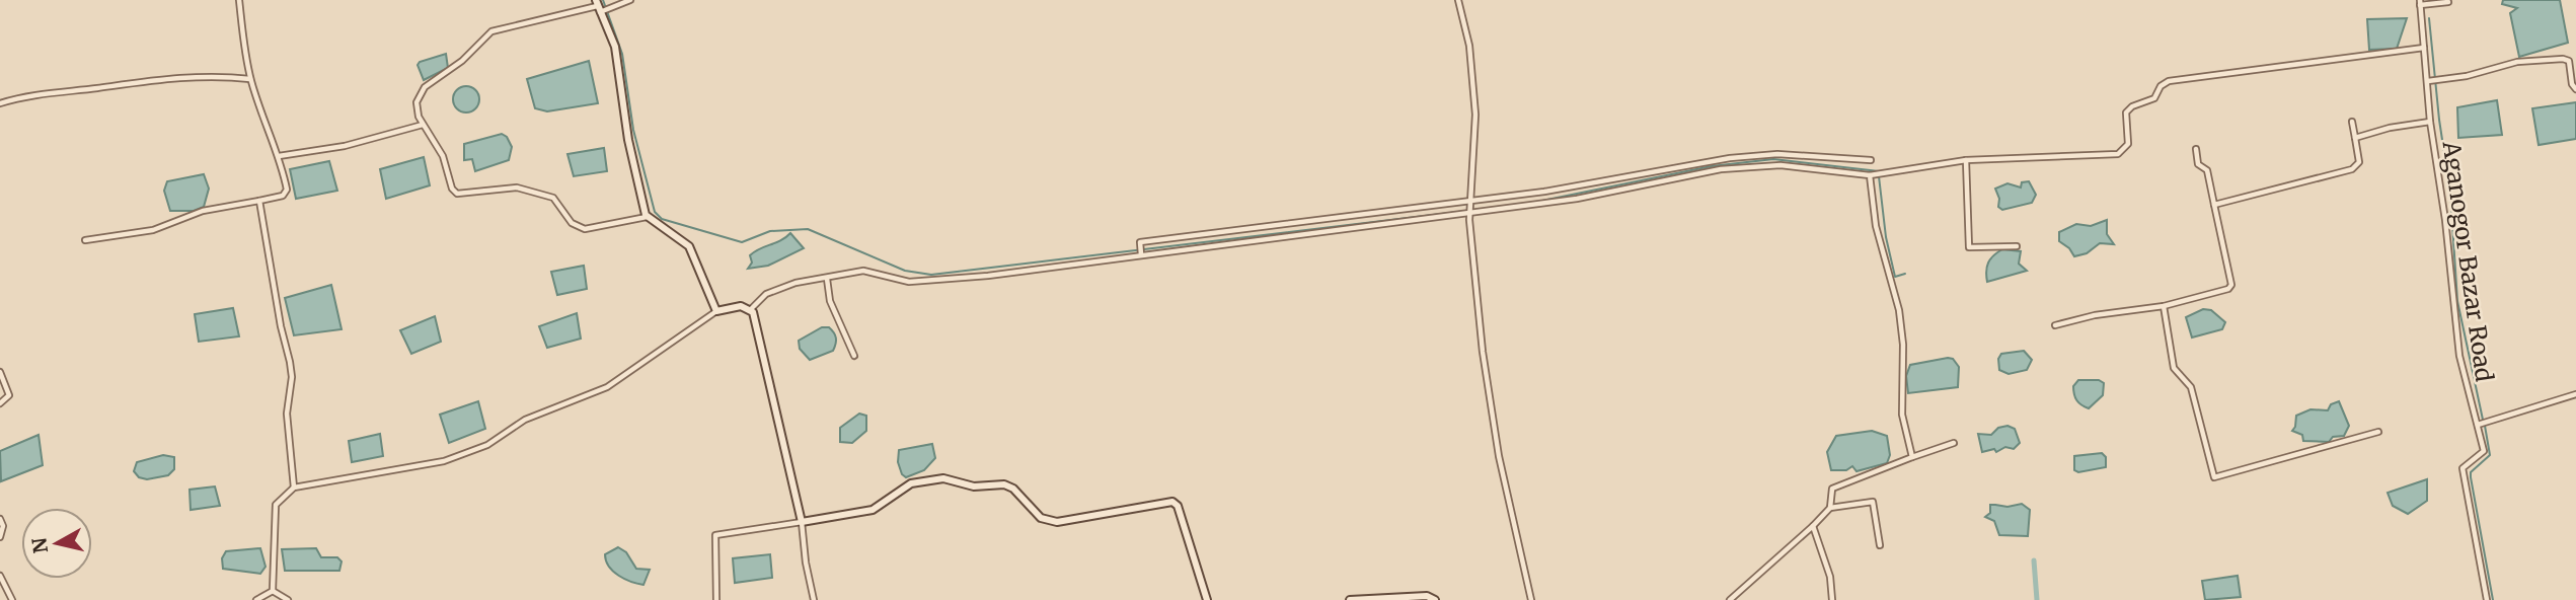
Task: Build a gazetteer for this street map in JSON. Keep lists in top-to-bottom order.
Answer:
{
  "streets": {
    "street": ["Aganogor Bazar Road"]
  },
  "north": "left"
}
